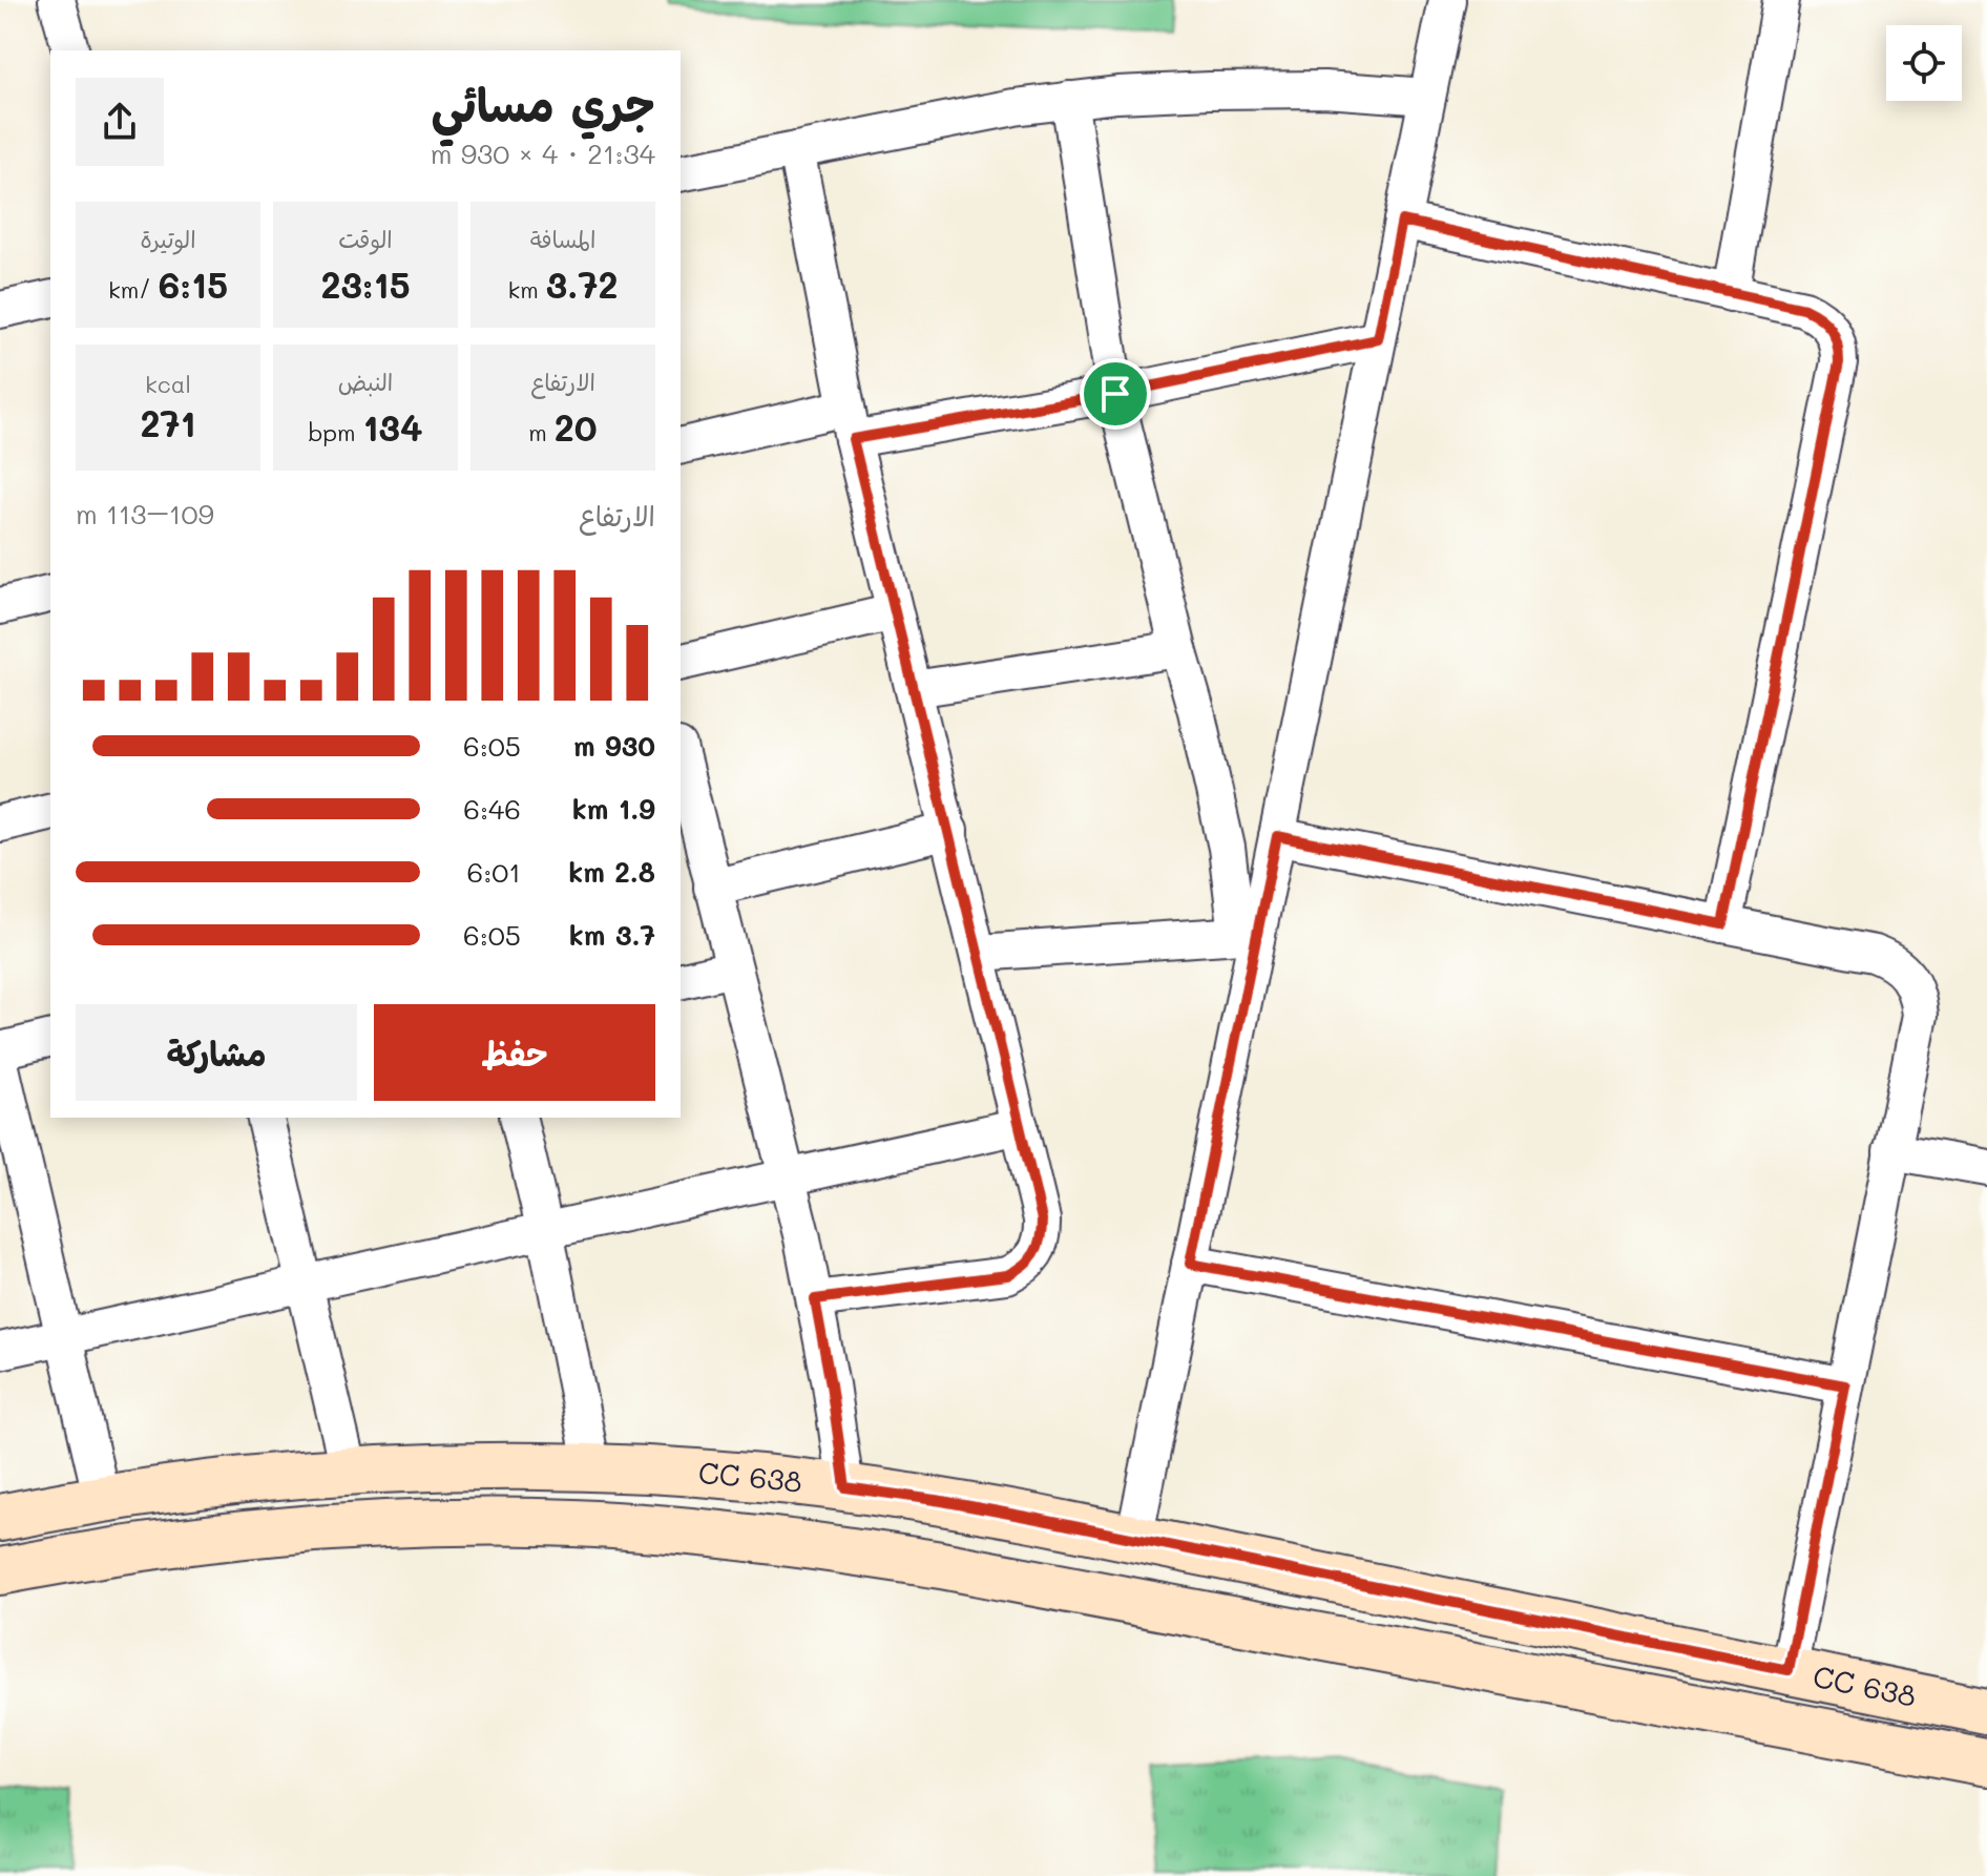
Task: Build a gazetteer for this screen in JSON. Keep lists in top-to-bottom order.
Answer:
{
  "streets": {
    "main road": ["CC 638"]
  },
  "page": {
    "heading": ["جري مسائي", "21:34 · 4 × 930 m"],
    "stats": [
      ["المسافة", "3.72 km"],
      ["الوقت", "23:15"],
      ["الوتيرة", "6:15 /km"],
      ["الارتفاع", "20 m"],
      ["النبض", "134 bpm"],
      ["kcal", "271"]
    ],
    "chart": ["الارتفاع", "109–113 m"],
    "list": [
      {
        "name": "930 m",
        "note": "6:05"
      },
      {
        "name": "1.9 km",
        "note": "6:46"
      },
      {
        "name": "2.8 km",
        "note": "6:01"
      },
      {
        "name": "3.7 km",
        "note": "6:05"
      }
    ],
    "buttons": ["حفظ", "مشاركة"]
  }
}
